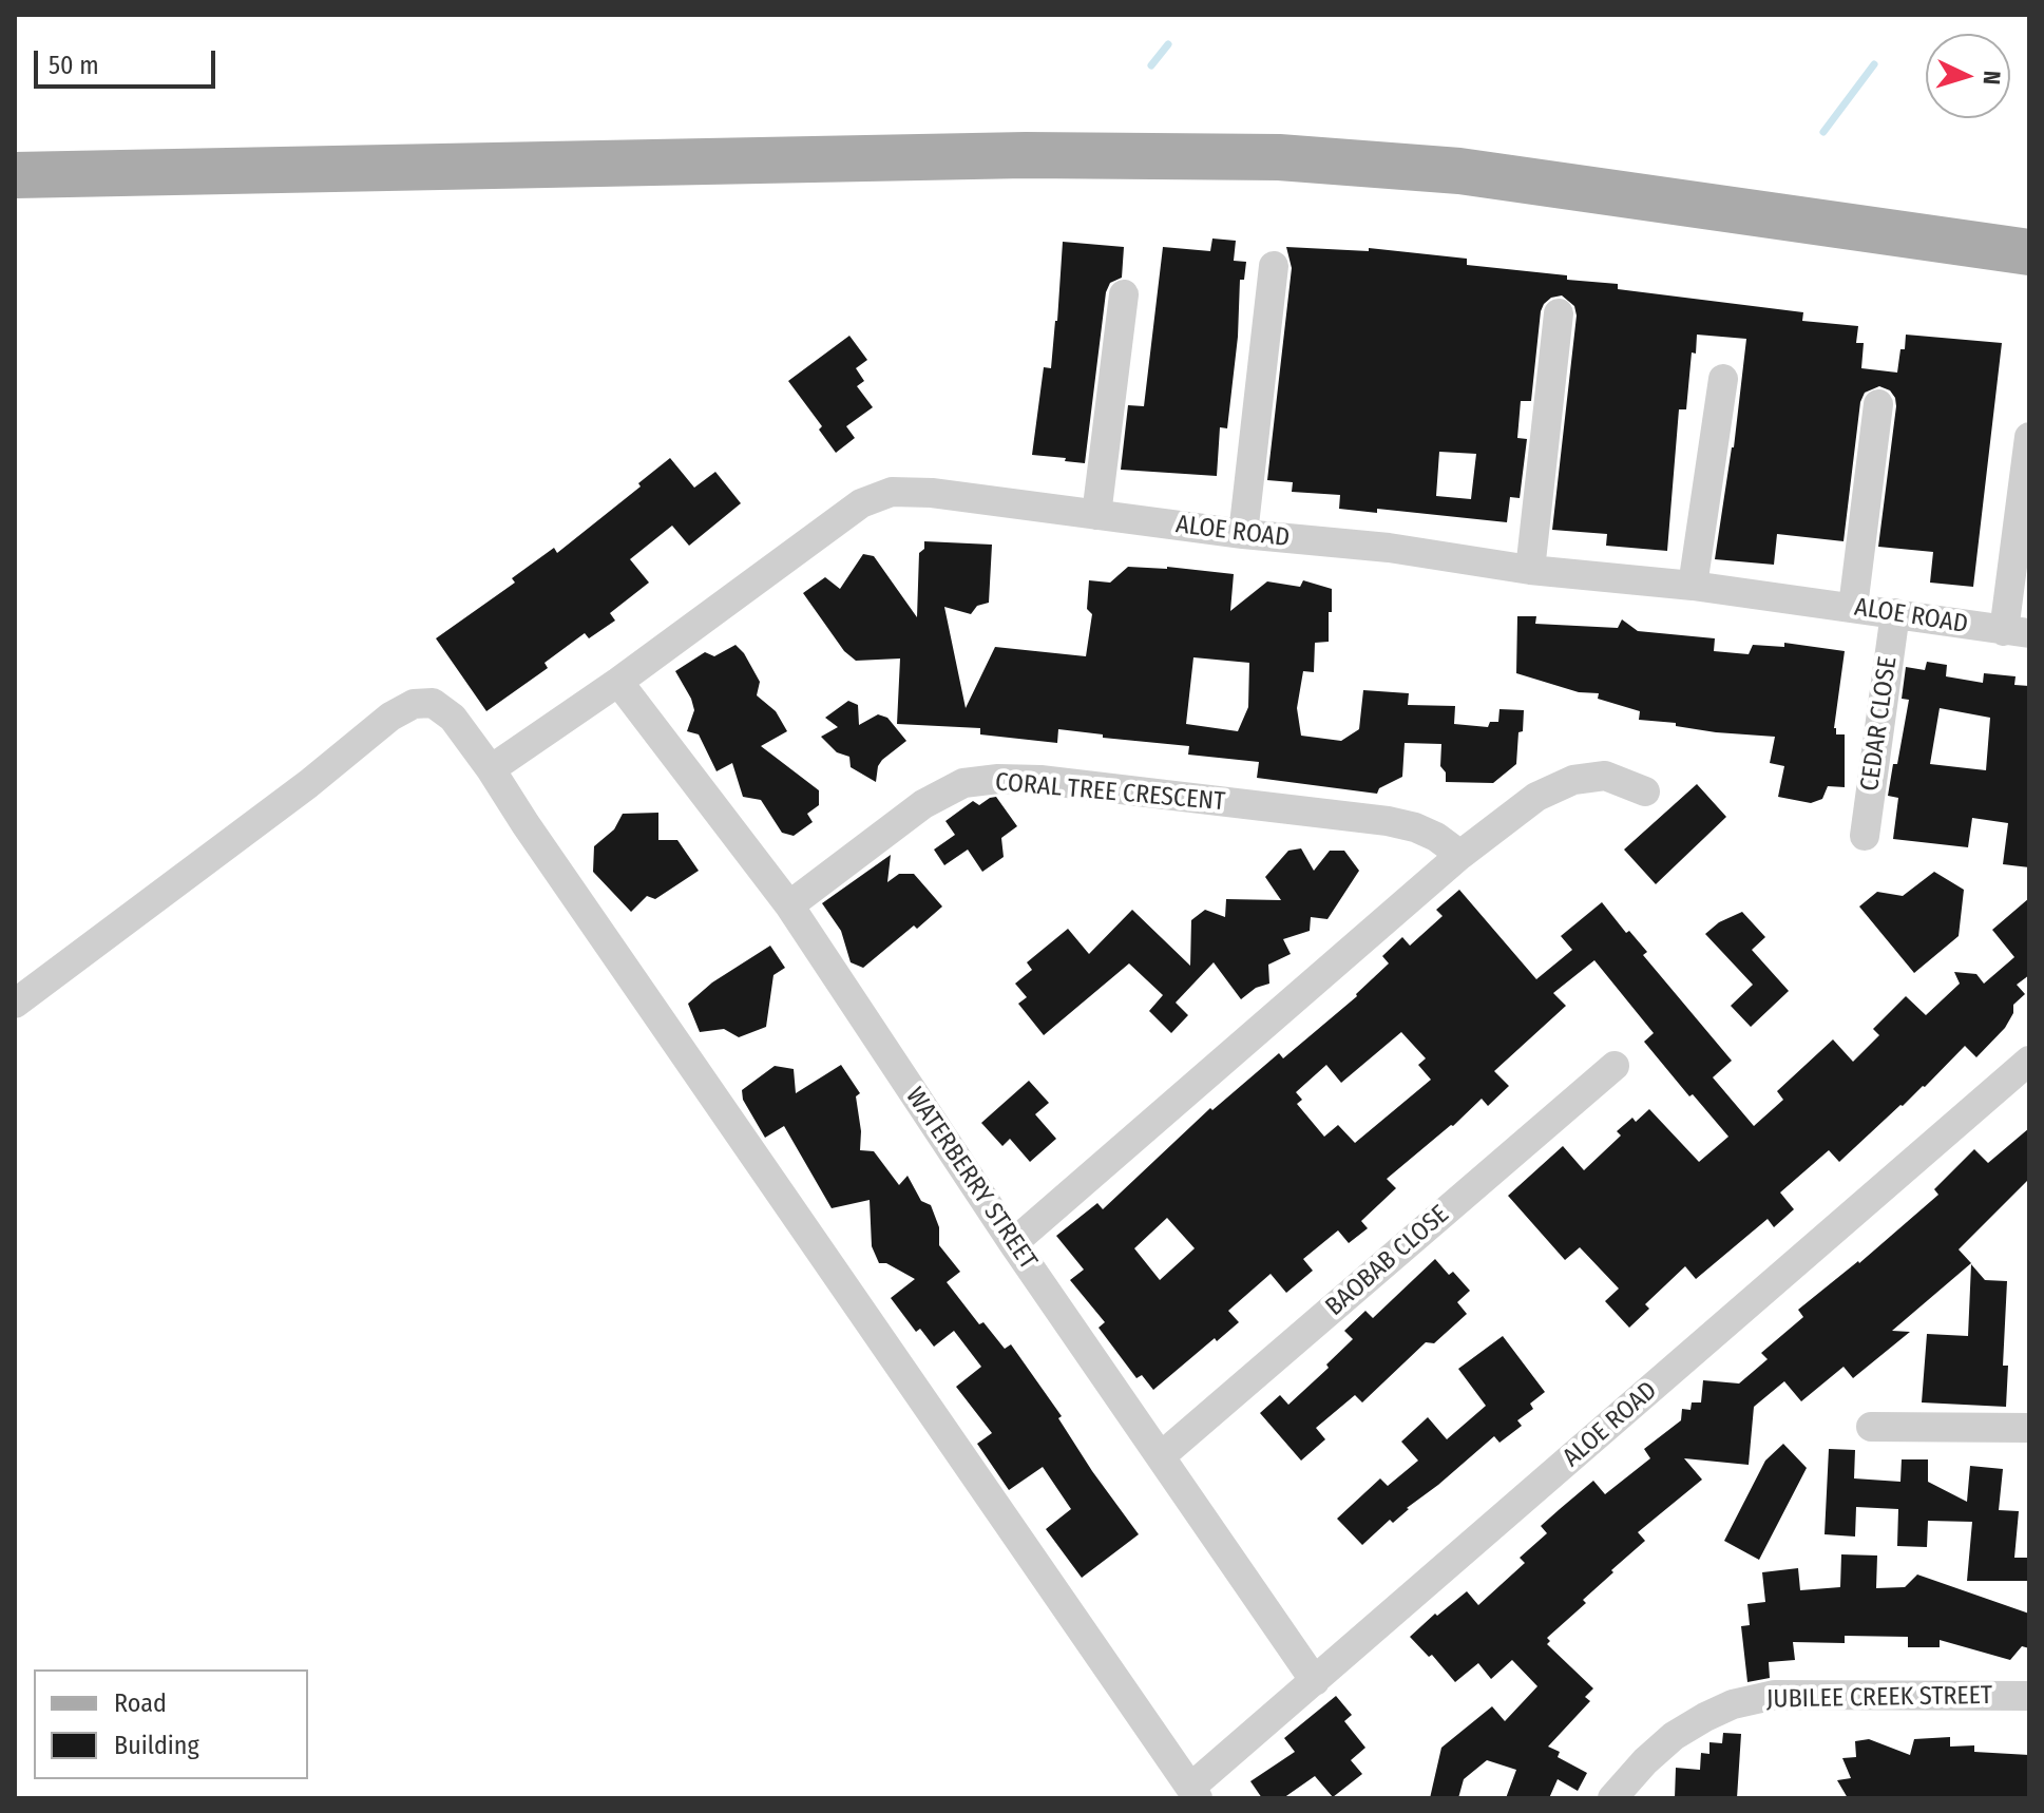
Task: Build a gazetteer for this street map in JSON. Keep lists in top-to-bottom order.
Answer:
{
  "streets": {
    "street": [
      "ALOE ROAD",
      "CEDAR CLOSE",
      "CORAL TREE CRESCENT",
      "WATERBERRY STREET",
      "BAOBAB CLOSE",
      "JUBILEE CREEK STREET"
    ]
  },
  "crossings": [
    ["ALOE ROAD", "CEDAR CLOSE"],
    ["ALOE ROAD", "WATERBERRY STREET"],
    ["CORAL TREE CRESCENT", "WATERBERRY STREET"],
    ["WATERBERRY STREET", "BAOBAB CLOSE"]
  ],
  "legend": ["Road", "Building"],
  "scale_bar": "50 m",
  "north": "right"
}
